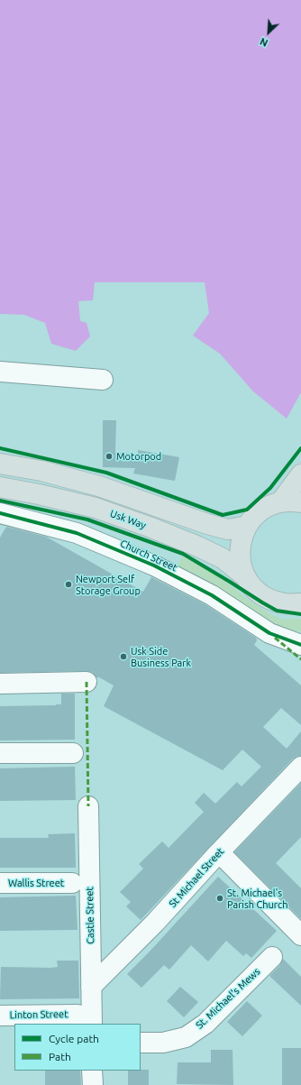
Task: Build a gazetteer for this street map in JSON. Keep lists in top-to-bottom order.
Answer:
{
  "streets": {
    "main road": ["Usk Way"],
    "street": [
      "Church Street",
      "St Michael Street",
      "Wallis Street",
      "Castle Street",
      "St. Michael's Mews",
      "Linton Street"
    ]
  },
  "crossings": [
    ["St Michael Street", "Castle Street"],
    ["Castle Street", "Linton Street"]
  ],
  "places": [
    "Motorpod",
    "Newport Self Storage Group",
    "Usk Side Business Park",
    "St. Michael's Parish Church"
  ],
  "legend": ["Cycle path", "Path"],
  "north": "bottom left"
}
